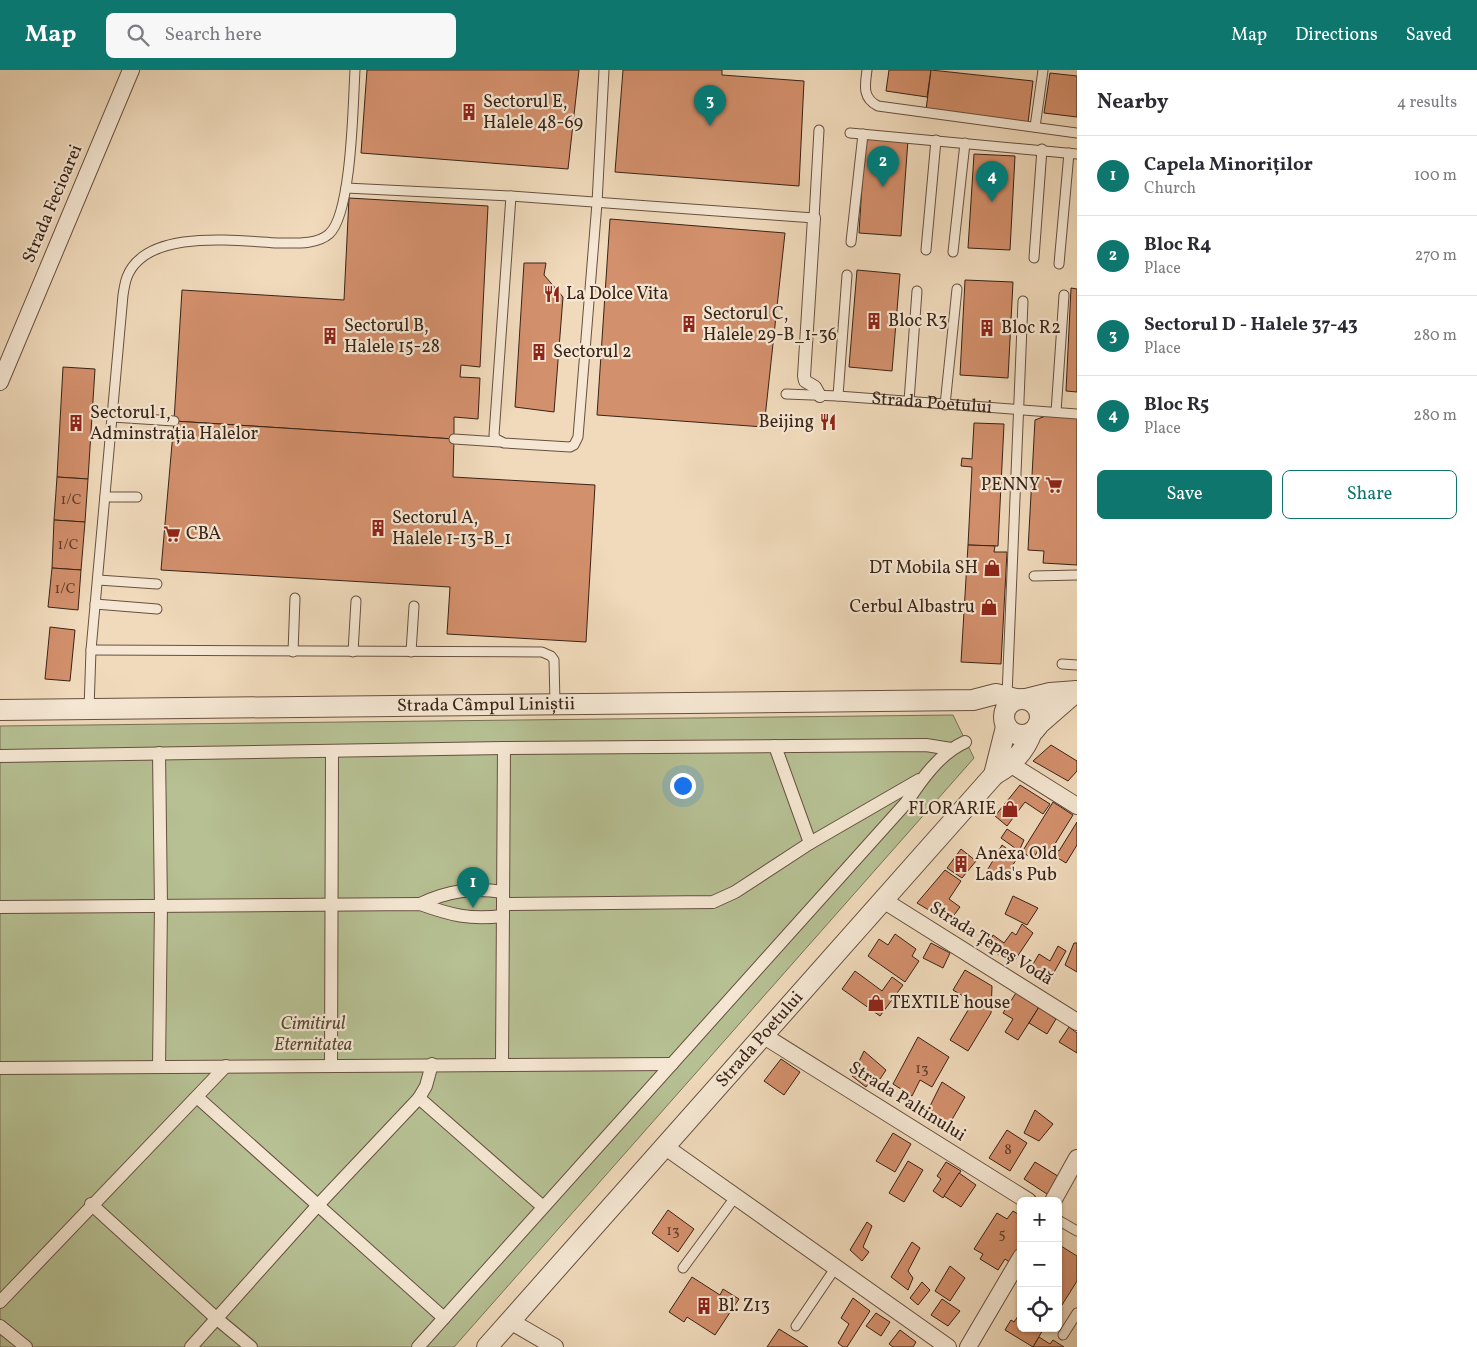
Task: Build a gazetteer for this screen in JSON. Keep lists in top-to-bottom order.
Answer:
{
  "streets": {
    "street": [
      "Strada Fecioarei",
      "Strada Poetului",
      "Strada Câmpul Liniștii",
      "Strada Țepeș Vodă",
      "Strada Paltinului"
    ]
  },
  "crossings": [
    ["Strada Poetului", "Strada Câmpul Liniștii"],
    ["Strada Poetului", "Strada Țepeș Vodă"],
    ["Strada Poetului", "Strada Paltinului"]
  ],
  "parks": ["Cimitirul Eternitatea"],
  "places": {
    "building": [
      "Sectorul E, Halele 48-69",
      "Bloc R3",
      "Sectorul C, Halele 29-B_1-36",
      "Bloc R2",
      "Sectorul B, Halele 15-28",
      "Sectorul 2",
      "Sectorul 1, Adminstrația Halelor",
      "Sectorul A, Halele 1-13-B_1",
      "Anexa Old Lads's Pub",
      "Bl. Z13"
    ],
    "restaurant": ["La Dolce Vita", "Beijing"],
    "supermarket": ["PENNY", "CBA"],
    "shop": [
      "DT Mobila SH",
      "Cerbul Albastru",
      "FLORARIE",
      "TEXTILE house"
    ]
  },
  "house_numbers": [
    "1/C",
    "1/C",
    "1/C",
    "13",
    "8",
    "13",
    "5"
  ],
  "page": {
    "header": "Map",
    "search": "Search here",
    "nav": ["Map", "Directions", "Saved"],
    "heading": ["Nearby", "4 results"],
    "pins": [
      "3",
      "2",
      "4",
      "1"
    ],
    "list": [
      {
        "mark": "1",
        "name": "Capela Minoriților",
        "note": "Church",
        "value": "100 m"
      },
      {
        "mark": "2",
        "name": "Bloc R4",
        "note": "Place",
        "value": "270 m"
      },
      {
        "mark": "3",
        "name": "Sectorul D - Halele 37-43",
        "note": "Place",
        "value": "280 m"
      },
      {
        "mark": "4",
        "name": "Bloc R5",
        "note": "Place",
        "value": "280 m"
      }
    ],
    "buttons": ["Save", "Share"],
    "map_buttons": ["+", "−"]
  }
}
